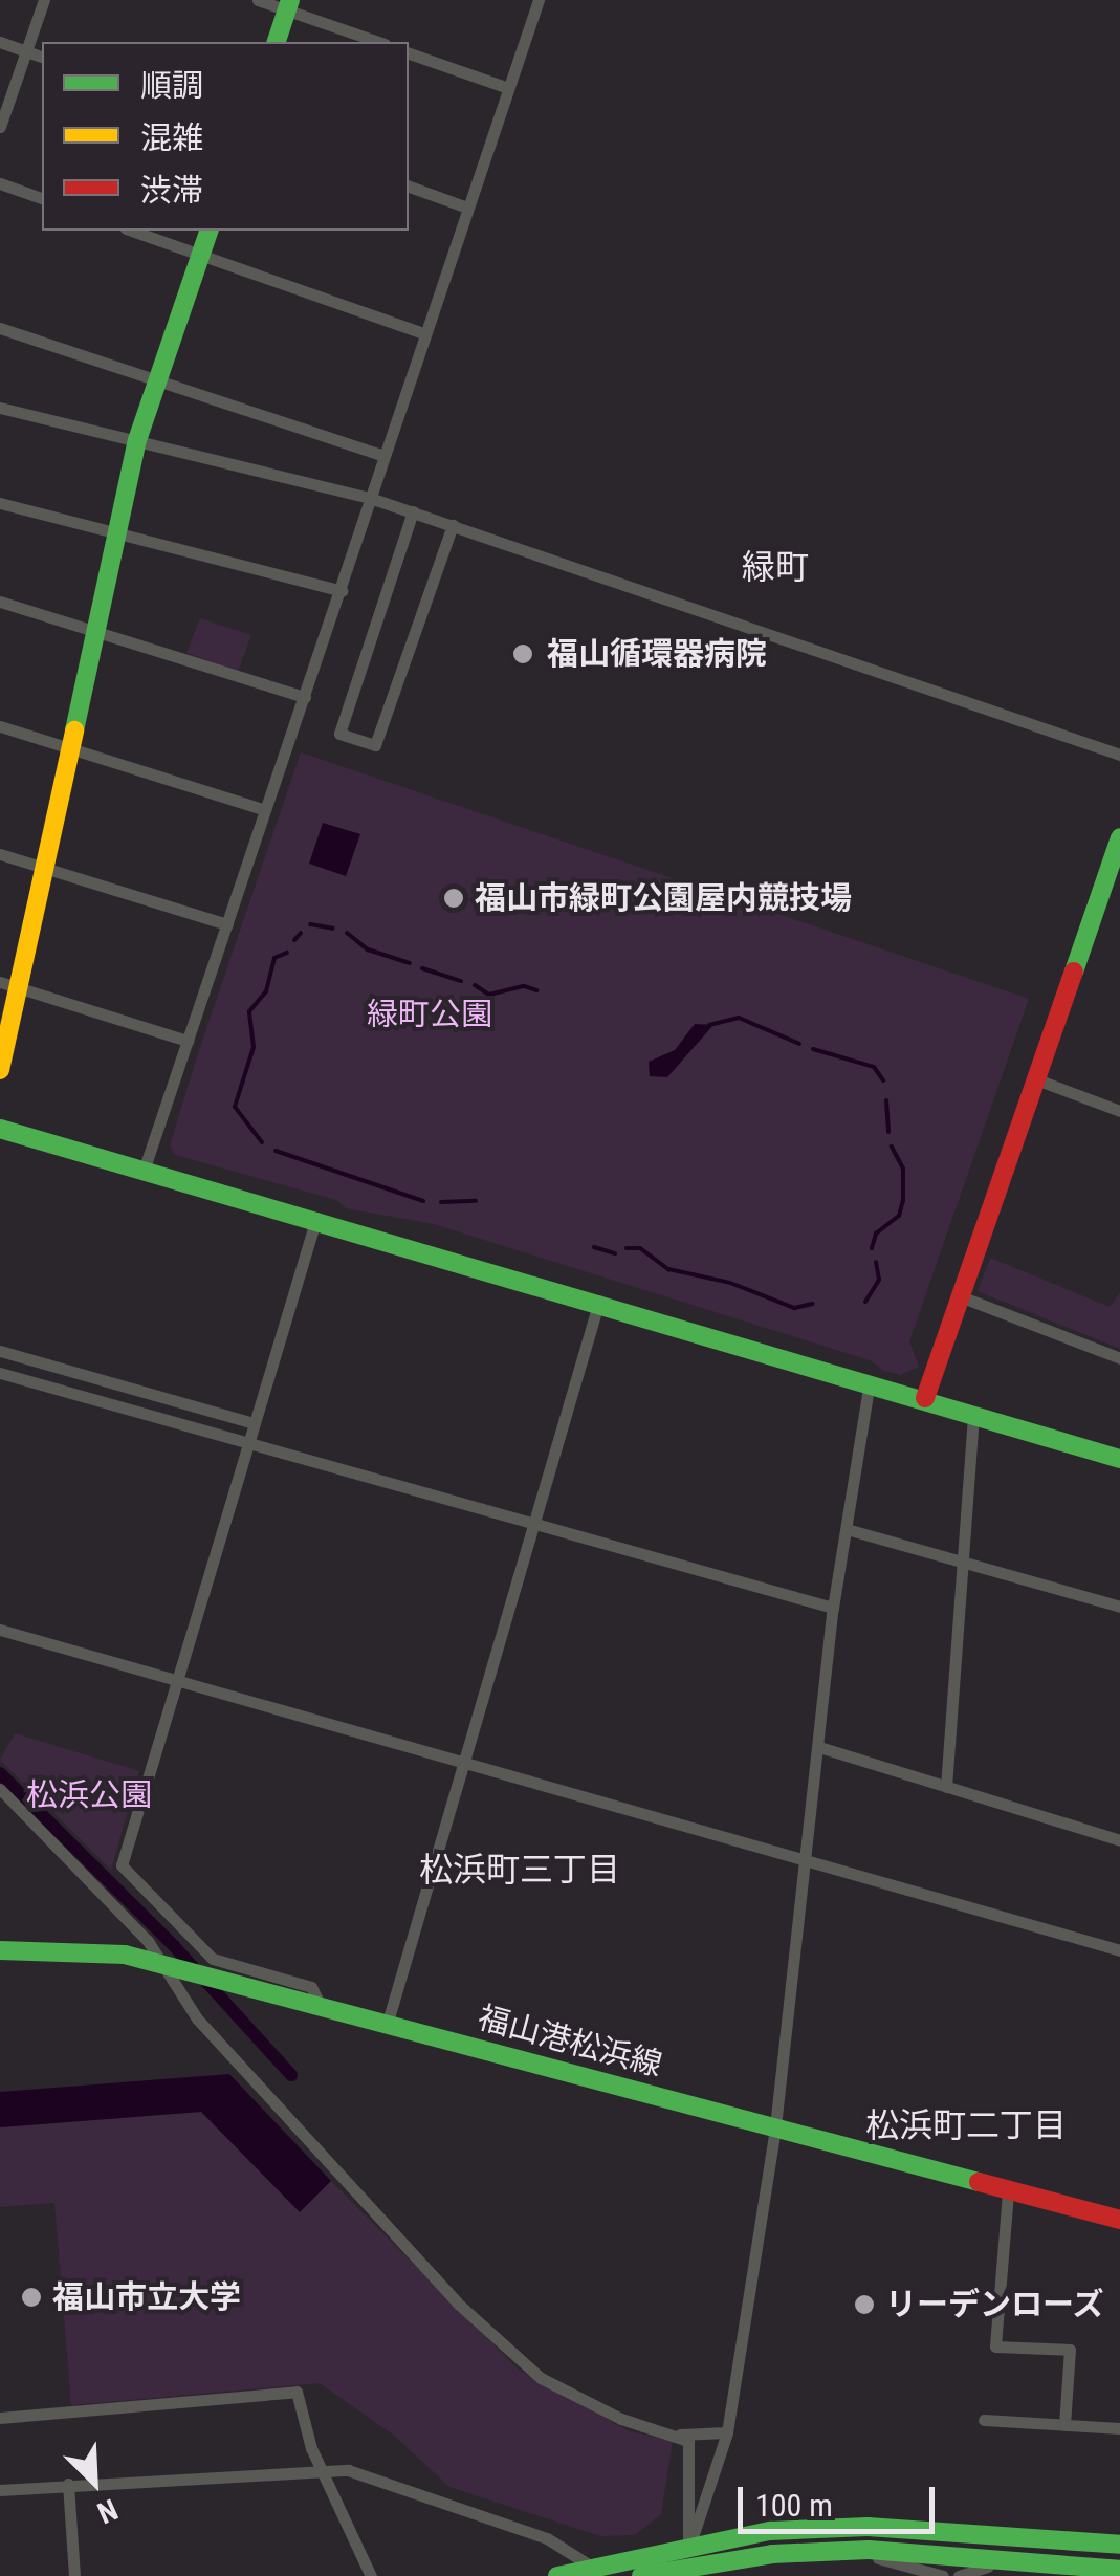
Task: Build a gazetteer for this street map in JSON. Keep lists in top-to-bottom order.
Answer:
{
  "streets": {
    "street": ["福山港松浜線"]
  },
  "districts": ["緑町", "松浜町三丁目", "松浜町二丁目"],
  "parks": ["緑町公園", "松浜公園"],
  "places": [
    "福山循環器病院",
    "福山市緑町公園屋内競技場",
    "福山市立大学",
    "リーデンローズ"
  ],
  "legend": ["順調", "混雑", "渋滞"],
  "scale_bar": "100 m",
  "north": "bottom right"
}
